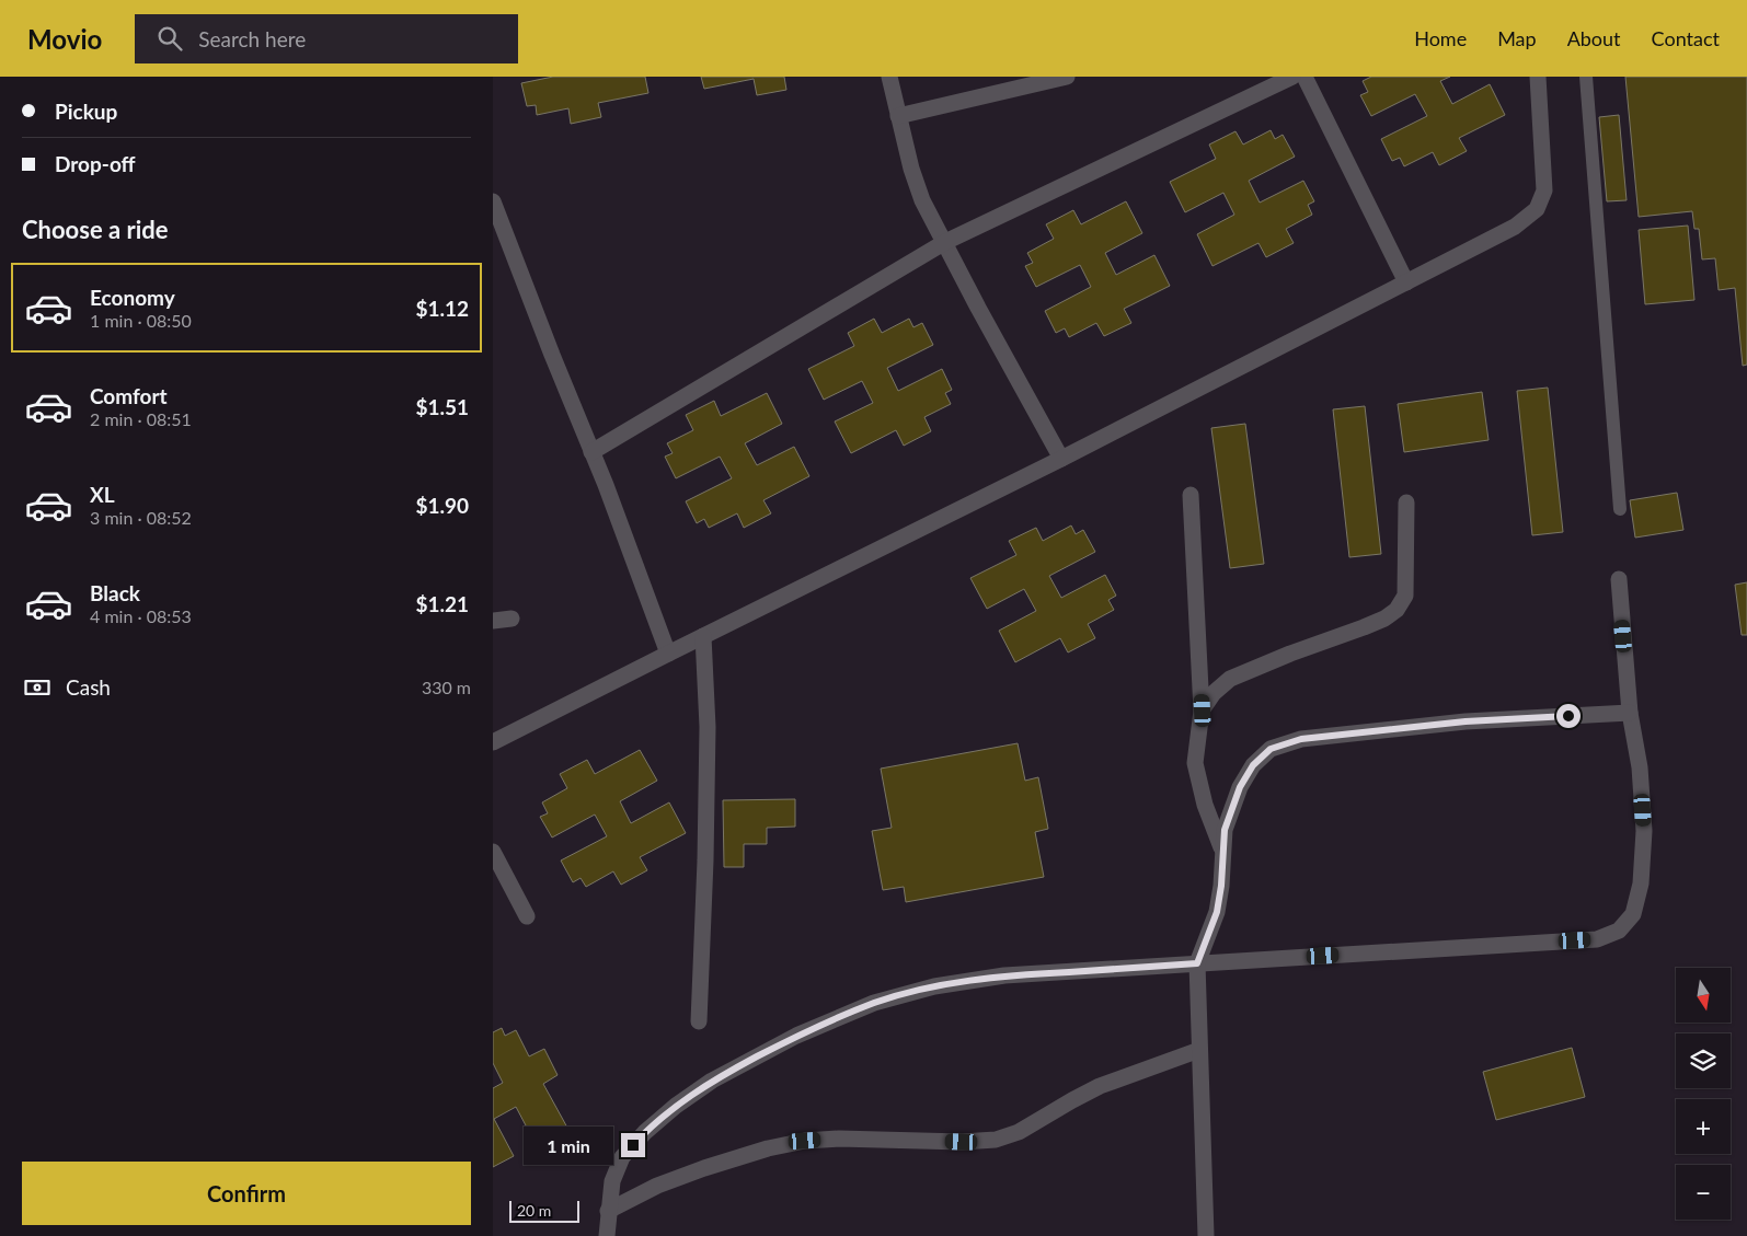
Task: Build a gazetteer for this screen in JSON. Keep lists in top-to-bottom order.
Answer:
{
  "scale_bar": "20 m",
  "north": "bottom",
  "page": {
    "header": "Movio",
    "search": "Search here",
    "nav": [
      "Home",
      "Map",
      "About",
      "Contact"
    ],
    "banner": ["Pickup", "Drop-off"],
    "heading": "Choose a ride",
    "list": [
      {
        "name": "Economy",
        "note": "1 min · 08:50",
        "value": "$1.12"
      },
      {
        "name": "Comfort",
        "note": "2 min · 08:51",
        "value": "$1.51"
      },
      {
        "name": "XL",
        "note": "3 min · 08:52",
        "value": "$1.90"
      },
      {
        "name": "Black",
        "note": "4 min · 08:53",
        "value": "$1.21"
      }
    ],
    "pay": ["Cash", "330 m"],
    "map_buttons": ["+", "−"],
    "bubble": "1 min",
    "buttons": "Confirm",
    "scale": "20 m"
  }
}
